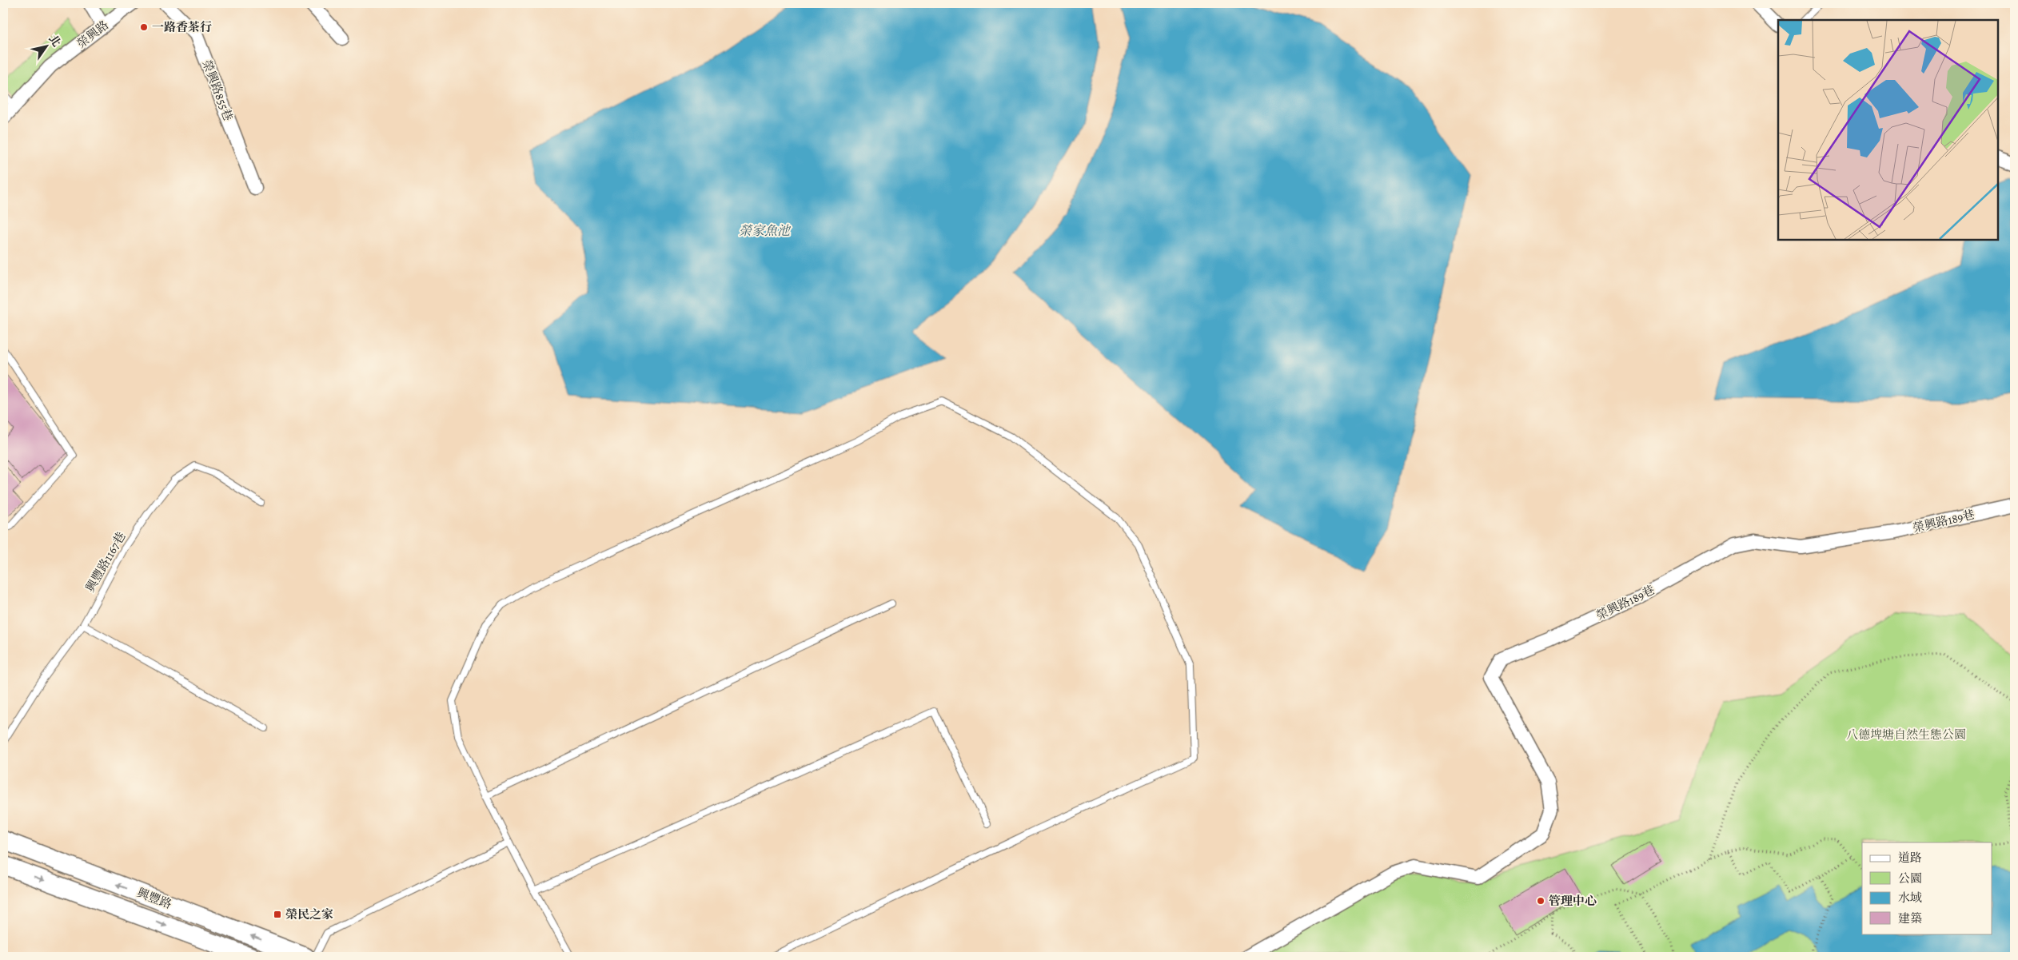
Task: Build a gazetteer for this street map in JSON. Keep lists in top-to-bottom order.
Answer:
{
  "streets": {
    "main road": ["興豐路"],
    "street": ["榮興路", "榮興路855巷", "榮興路189巷"],
    "lane": ["興豐路1167巷"]
  },
  "water": ["榮家魚池"],
  "parks": ["八德埤塘自然生態公園"],
  "places": {
    "other": ["一路香茶行", "管理中心"],
    "transit": ["榮民之家"]
  },
  "legend": [
    "道路",
    "公園",
    "水域",
    "建築"
  ],
  "north": "top right"
}
